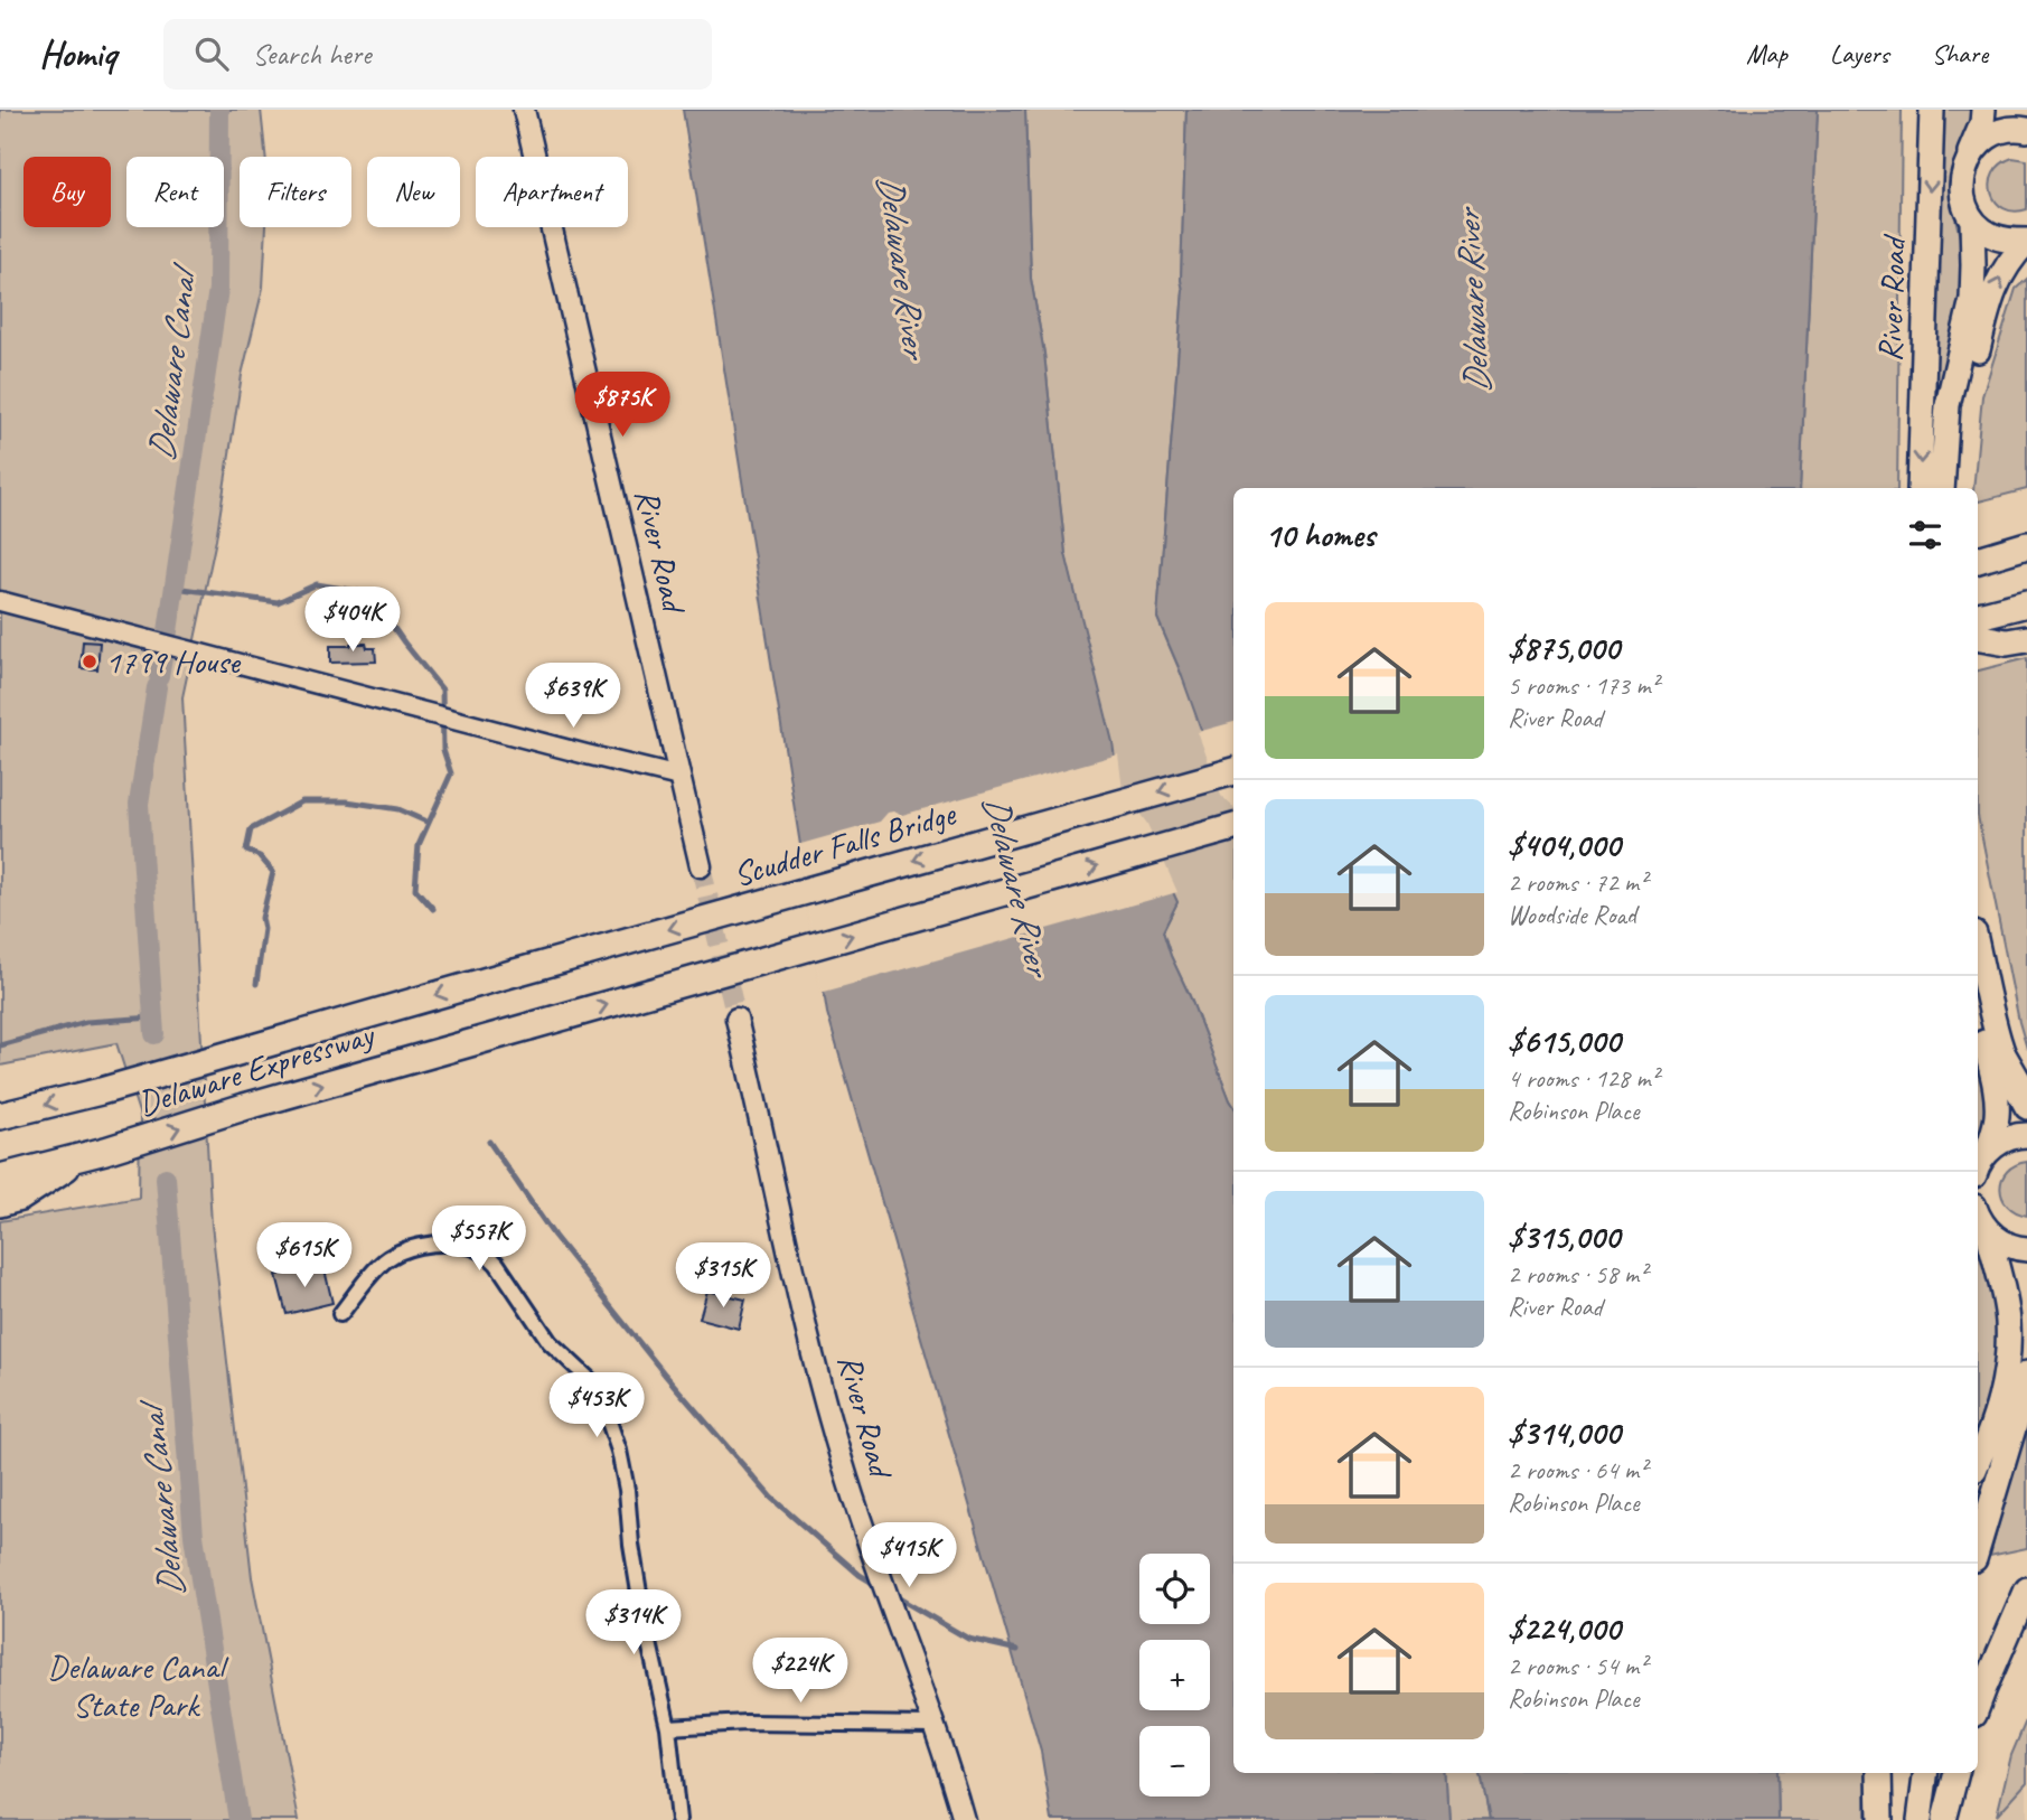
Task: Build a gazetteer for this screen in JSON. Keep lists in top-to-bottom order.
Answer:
{
  "streets": {
    "highway": ["River Road", "Scudder Falls Bridge", "Delaware Expressway"]
  },
  "crossings": [
    ["Scudder Falls Bridge", "Delaware Expressway"]
  ],
  "one_way": ["Scudder Falls Bridge"],
  "water": ["Delaware River", "Delaware Canal"],
  "parks": ["Delaware Canal State Park"],
  "places": ["1799 House"],
  "page": {
    "header": "Homiq",
    "search": "Search here",
    "nav": ["Map", "Layers", "Share"],
    "chip": [
      "Buy",
      "Rent",
      "Filters",
      "New",
      "Apartment"
    ],
    "price": [
      "$875K",
      "$404K",
      "$639K",
      "$557K",
      "$615K",
      "$315K",
      "$453K",
      "$415K",
      "$314K",
      "$224K"
    ],
    "heading": "10 homes",
    "list": [
      {
        "name": "$875,000",
        "note": "5 rooms · 173 m² · River Road"
      },
      {
        "name": "$404,000",
        "note": "2 rooms · 72 m² · Woodside Road"
      },
      {
        "name": "$615,000",
        "note": "4 rooms · 128 m² · Robinson Place"
      },
      {
        "name": "$315,000",
        "note": "2 rooms · 58 m² · River Road"
      },
      {
        "name": "$314,000",
        "note": "2 rooms · 64 m² · Robinson Place"
      },
      {
        "name": "$224,000",
        "note": "2 rooms · 54 m² · Robinson Place"
      }
    ],
    "map_buttons": ["+", "−"]
  }
}
